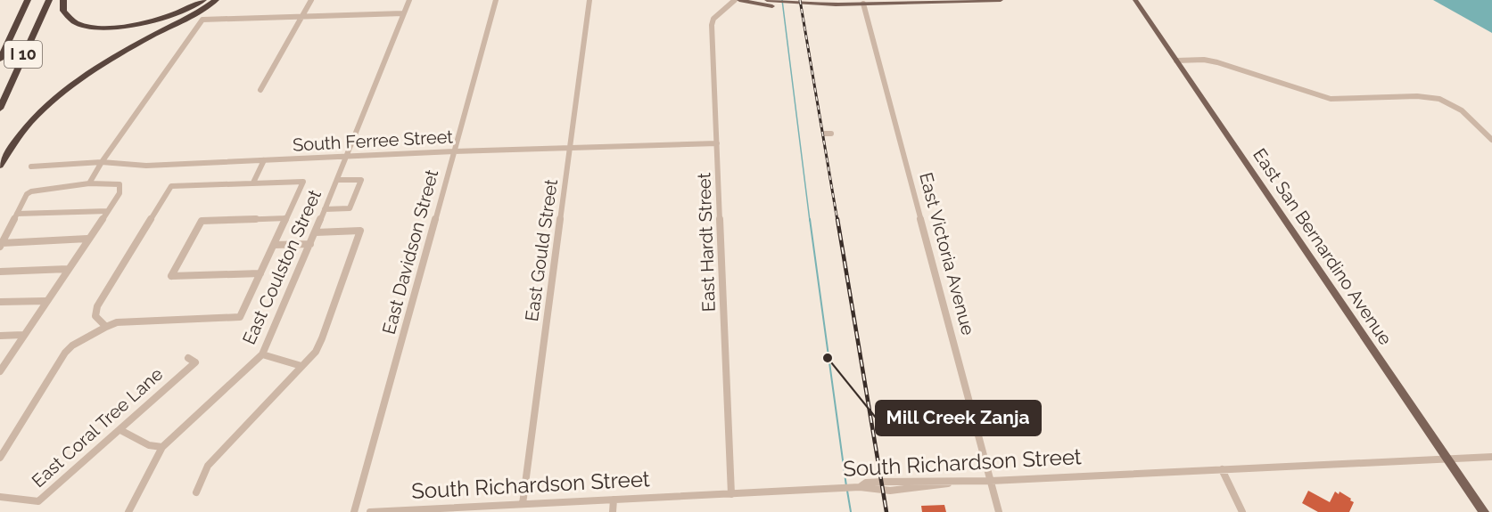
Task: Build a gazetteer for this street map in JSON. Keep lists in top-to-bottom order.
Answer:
{
  "streets": {
    "highway": ["I 10"],
    "main road": ["East San Bernardino Avenue"],
    "street": [
      "South Ferree Street",
      "East Hardt Street",
      "East Gould Street",
      "East Davidson Street",
      "East Victoria Avenue",
      "East Coulston Street",
      "East Coral Tree Lane",
      "South Richardson Street"
    ]
  },
  "crossings": [
    ["South Ferree Street", "East Hardt Street"],
    ["South Ferree Street", "East Gould Street"],
    ["South Ferree Street", "East Davidson Street"],
    ["South Ferree Street", "East Coulston Street"],
    ["East Hardt Street", "South Richardson Street"],
    ["East San Bernardino Avenue", "South Richardson Street"],
    ["East Gould Street", "South Richardson Street"],
    ["East Victoria Avenue", "South Richardson Street"]
  ],
  "places": ["Mill Creek Zanja"]
}
